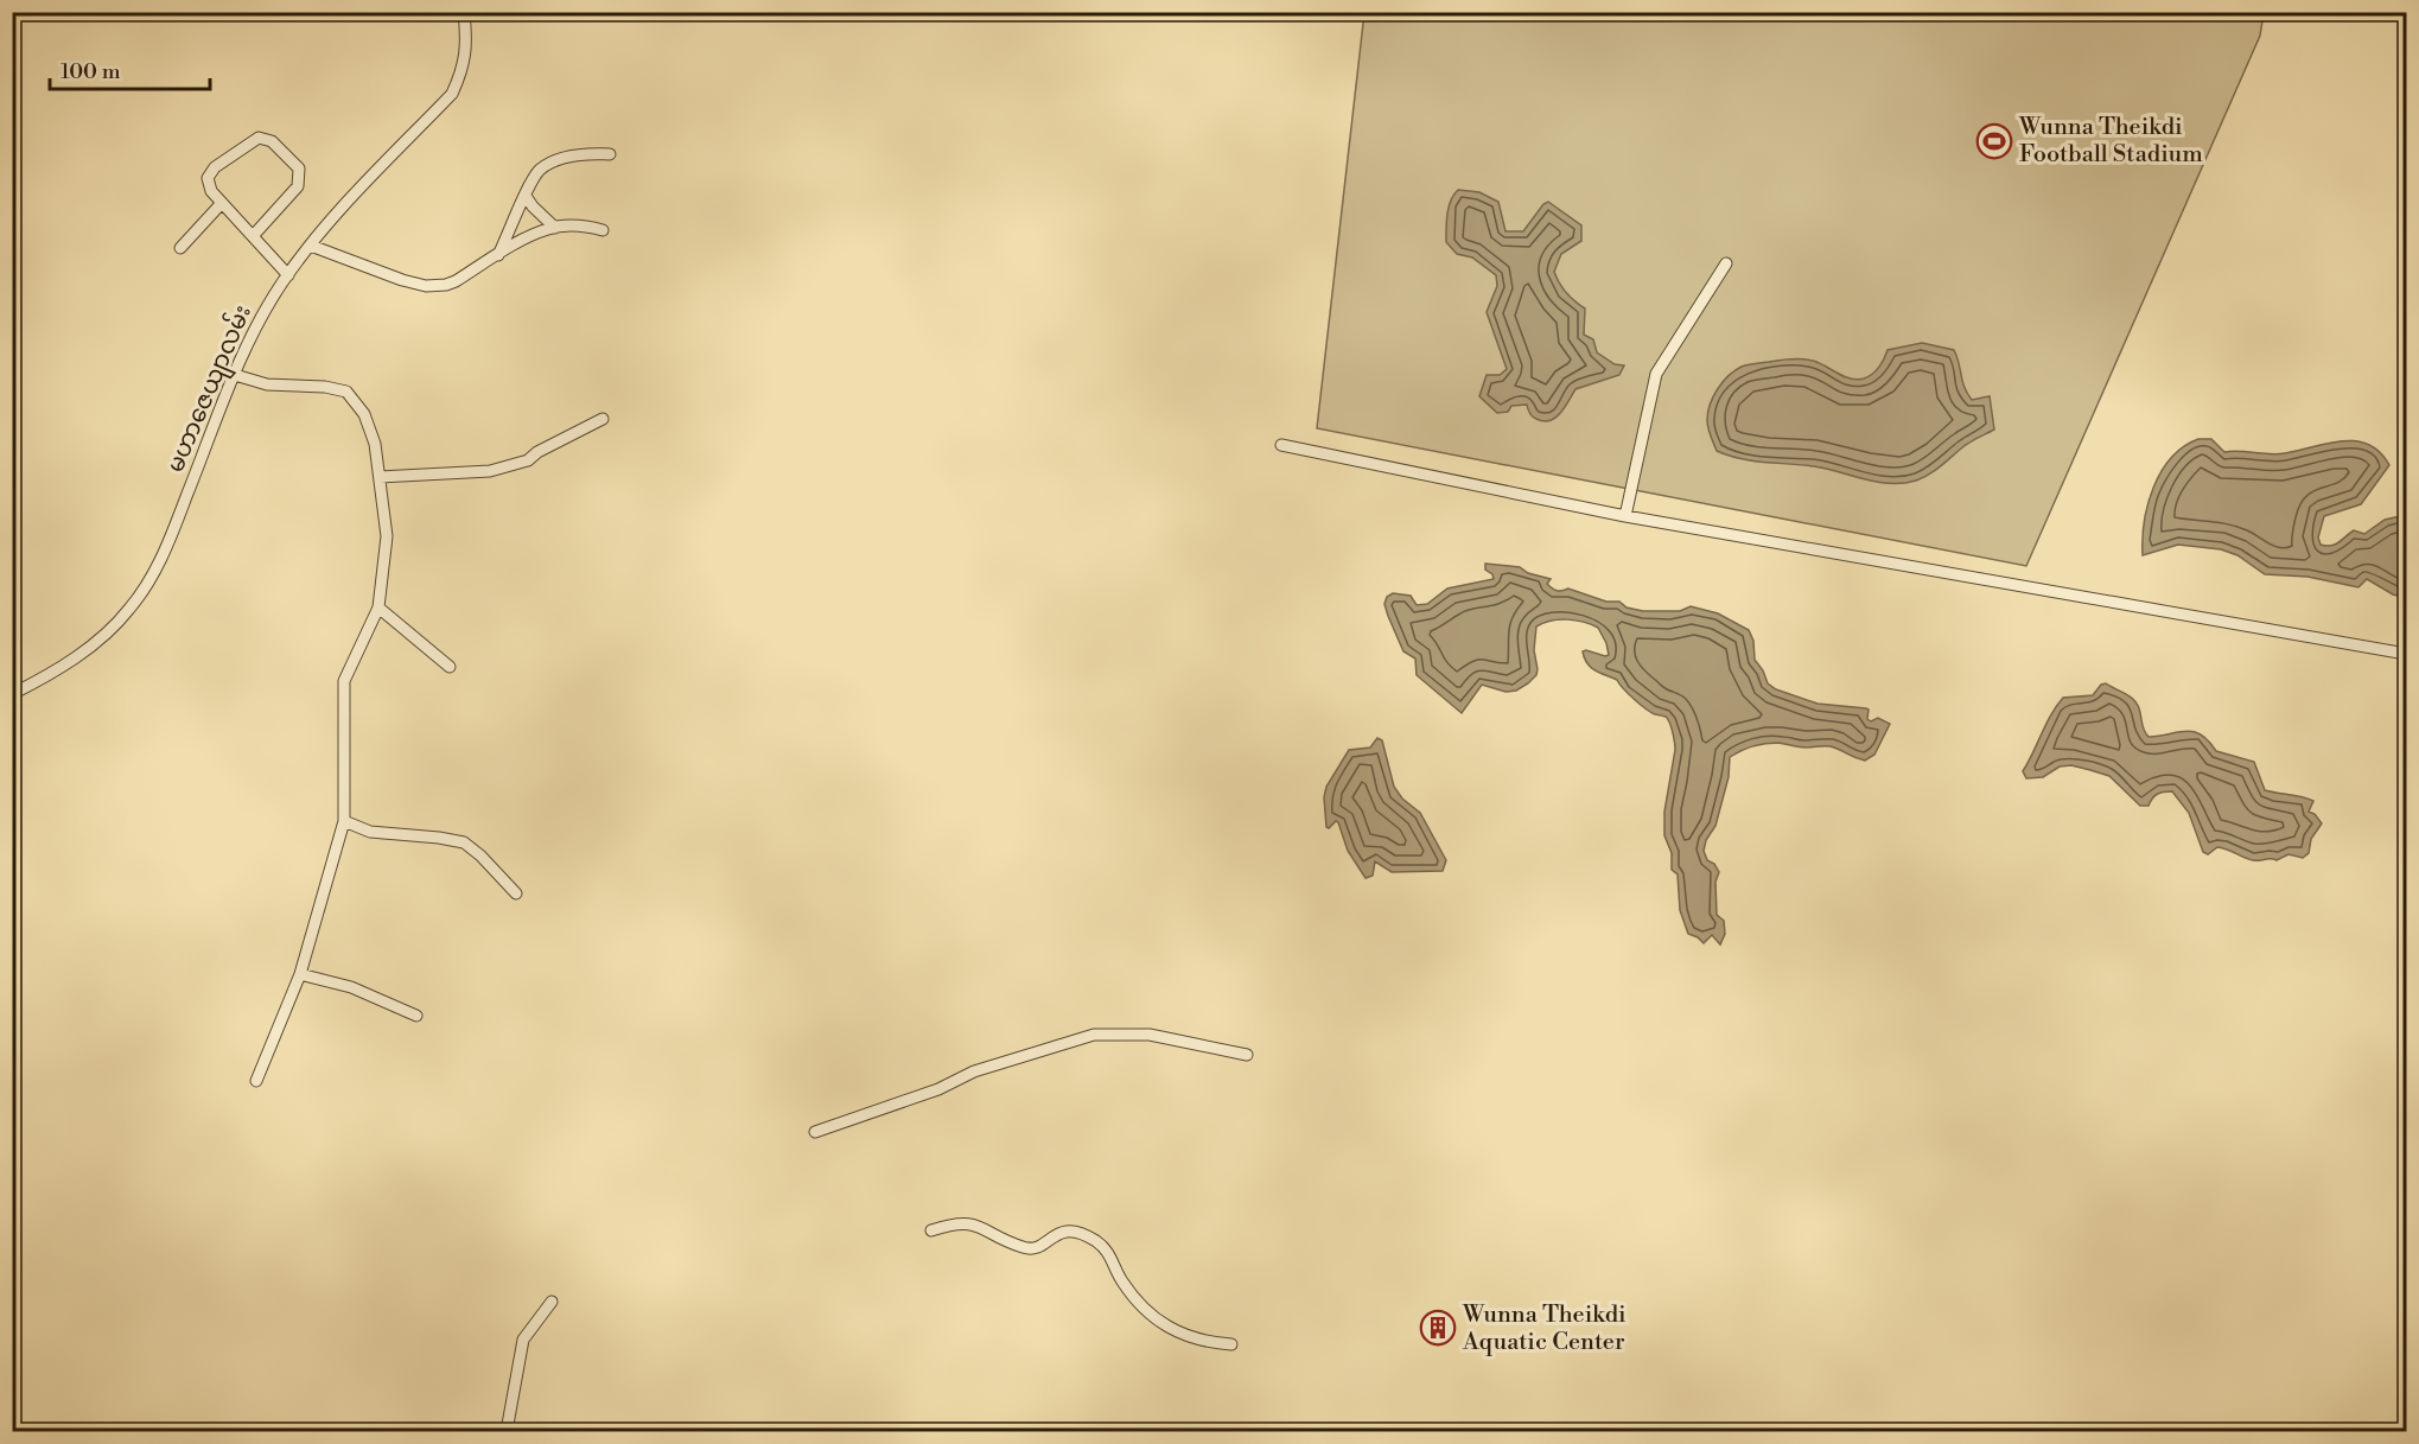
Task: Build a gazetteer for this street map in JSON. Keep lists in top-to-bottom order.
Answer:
{
  "streets": {
    "street": ["မဟာဇေယျာလမ်း"]
  },
  "places": {
    "sports": ["Wunna Theikdi Football Stadium"],
    "building": ["Wunna Theikdi Aquatic Center"]
  },
  "scale_bar": "100 m"
}
